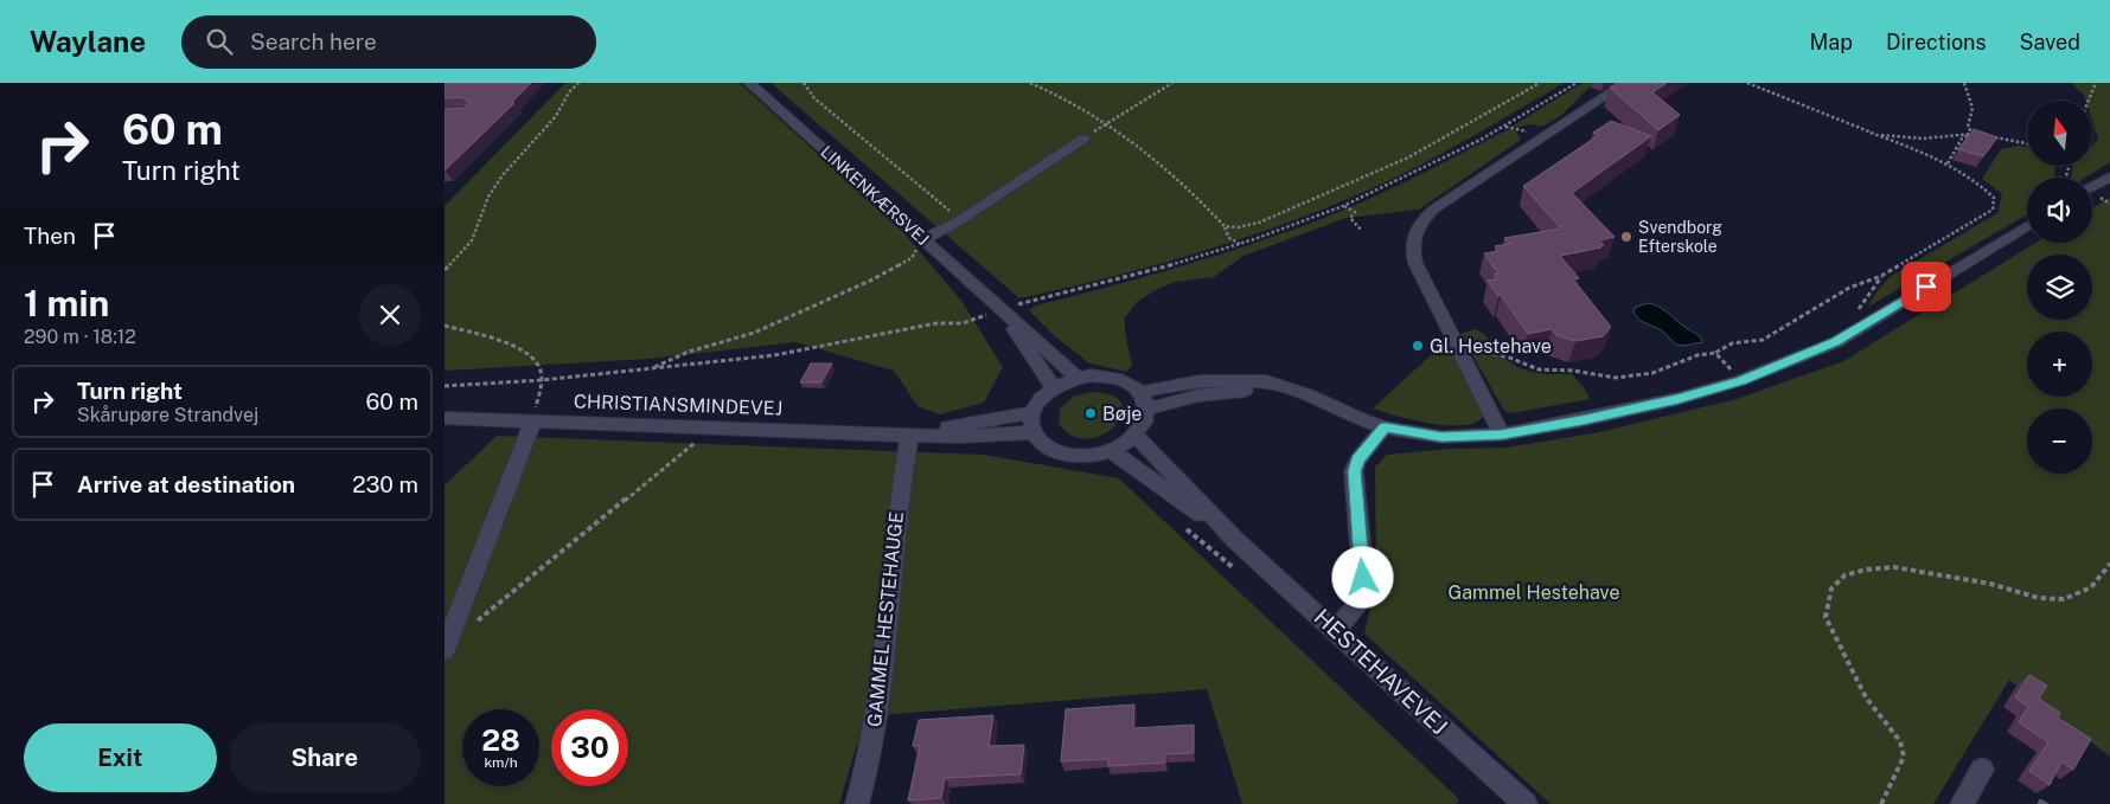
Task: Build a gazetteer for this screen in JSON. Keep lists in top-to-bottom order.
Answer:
{
  "streets": {
    "street": [
      "LINKENKÆRSVEJ",
      "CHRISTIANSMINDEVEJ",
      "GAMMEL HESTEHAUGE",
      "HESTEHAVEVEJ"
    ]
  },
  "crossings": [
    ["LINKENKÆRSVEJ", "CHRISTIANSMINDEVEJ"],
    ["LINKENKÆRSVEJ", "HESTEHAVEVEJ"],
    ["CHRISTIANSMINDEVEJ", "GAMMEL HESTEHAUGE"],
    ["CHRISTIANSMINDEVEJ", "HESTEHAVEVEJ"]
  ],
  "parks": ["Gammel Hestehave"],
  "places": ["Svendborg Efterskole", "Gl. Hestehave", "Bøje"],
  "north": "top",
  "page": {
    "header": "Waylane",
    "search": "Search here",
    "nav": ["Map", "Directions", "Saved"],
    "turn": ["60 m", "Turn right"],
    "map_buttons": ["+", "−"],
    "then": "Then",
    "heading": ["1 min", "290 m · 18:12"],
    "list": [
      {
        "name": "Turn right",
        "note": "Skårupøre Strandvej",
        "value": "60 m"
      },
      {
        "name": "Arrive at destination",
        "value": "230 m"
      }
    ],
    "speed": "28 km/h",
    "limit": "30",
    "buttons": ["Exit", "Share"]
  }
}
